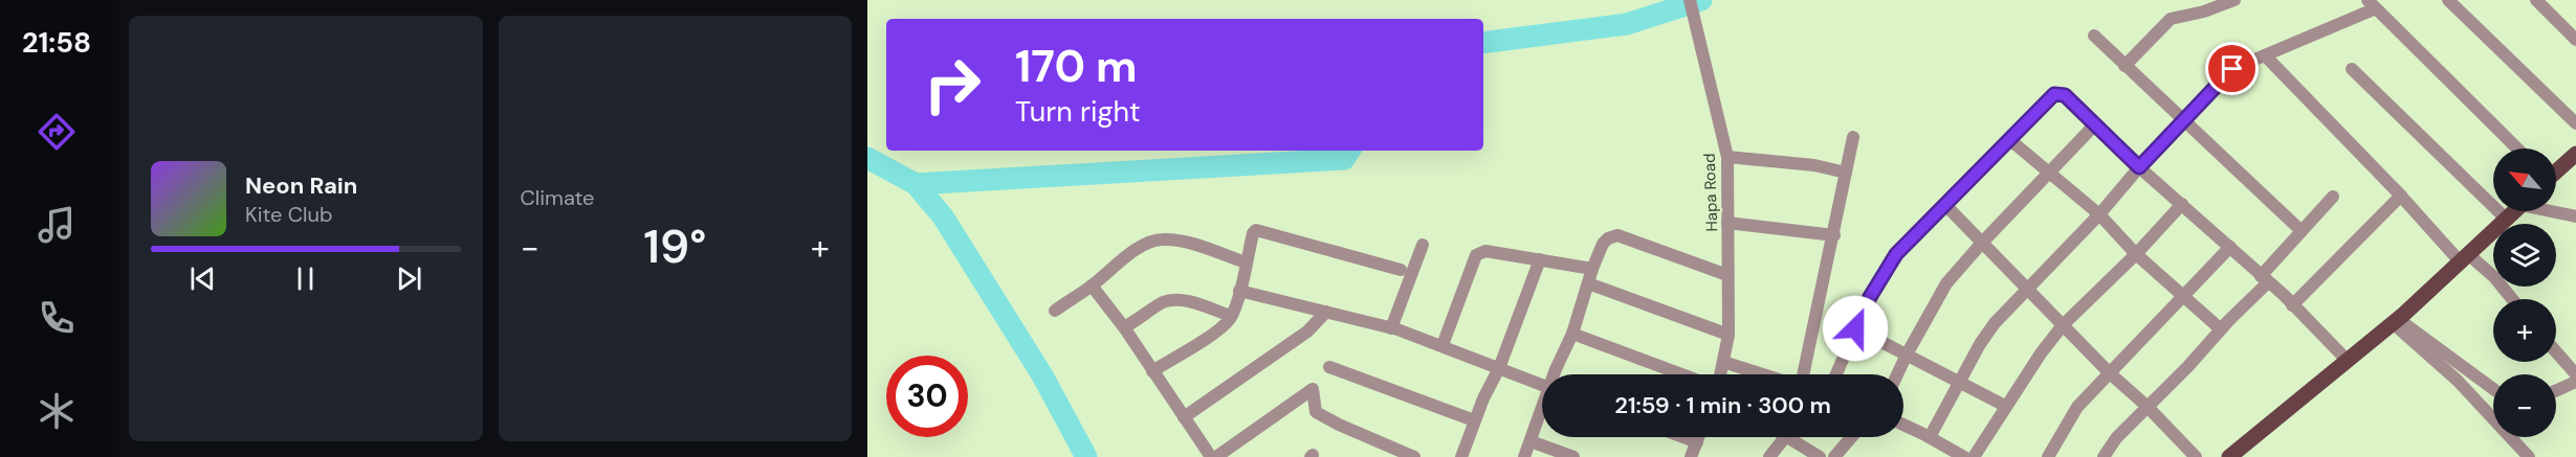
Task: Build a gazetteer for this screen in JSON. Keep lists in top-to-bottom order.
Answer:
{
  "streets": {
    "street": ["Hapa Road"]
  },
  "north": "top left",
  "page": {
    "tabs": "21:58",
    "tile": "Climate",
    "turn": ["170 m", "Turn right"],
    "map_buttons": ["+", "−"],
    "song": ["Neon Rain", "Kite Club"],
    "heat": ["−", "19°", "+"],
    "limit": "30",
    "trip": "21:59 · 1 min · 300 m"
  }
}
